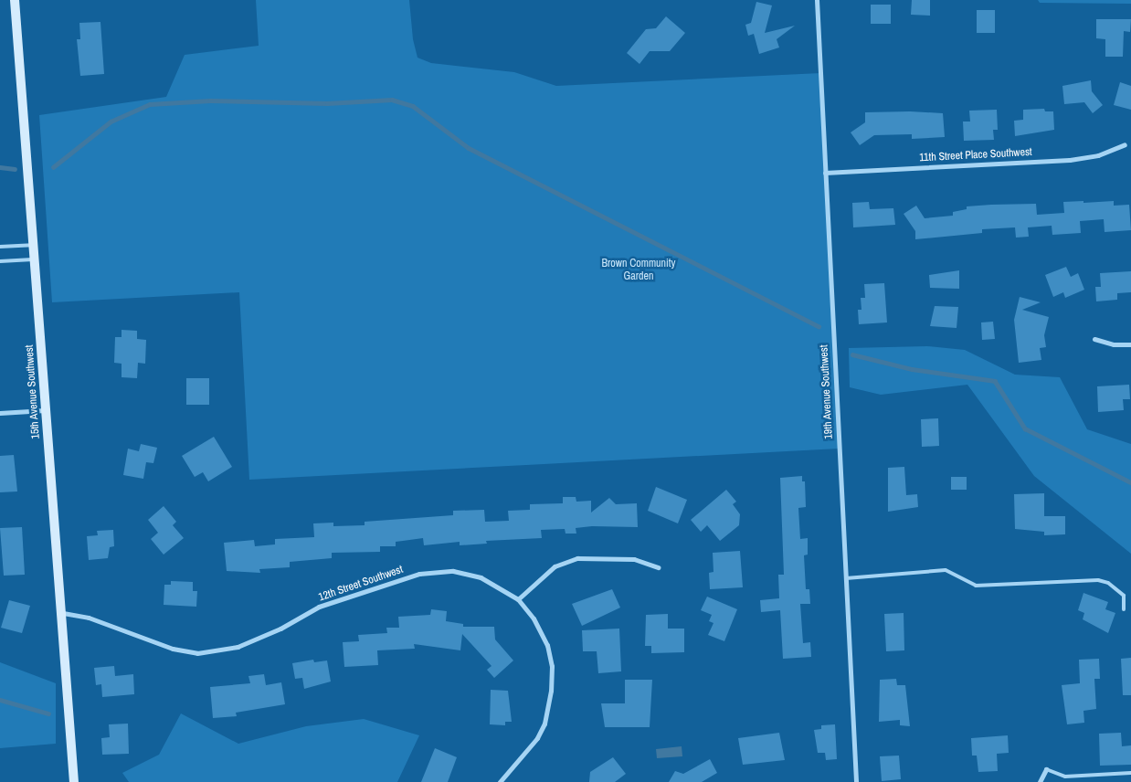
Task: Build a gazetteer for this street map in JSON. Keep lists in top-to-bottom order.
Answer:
{
  "streets": {
    "street": [
      "11th Street Place Southwest",
      "15th Avenue Southwest",
      "19th Avenue Southwest",
      "12th Street Southwest"
    ]
  },
  "crossings": [
    ["11th Street Place Southwest", "19th Avenue Southwest"],
    ["15th Avenue Southwest", "12th Street Southwest"]
  ],
  "parks": ["Brown Community Garden"]
}
